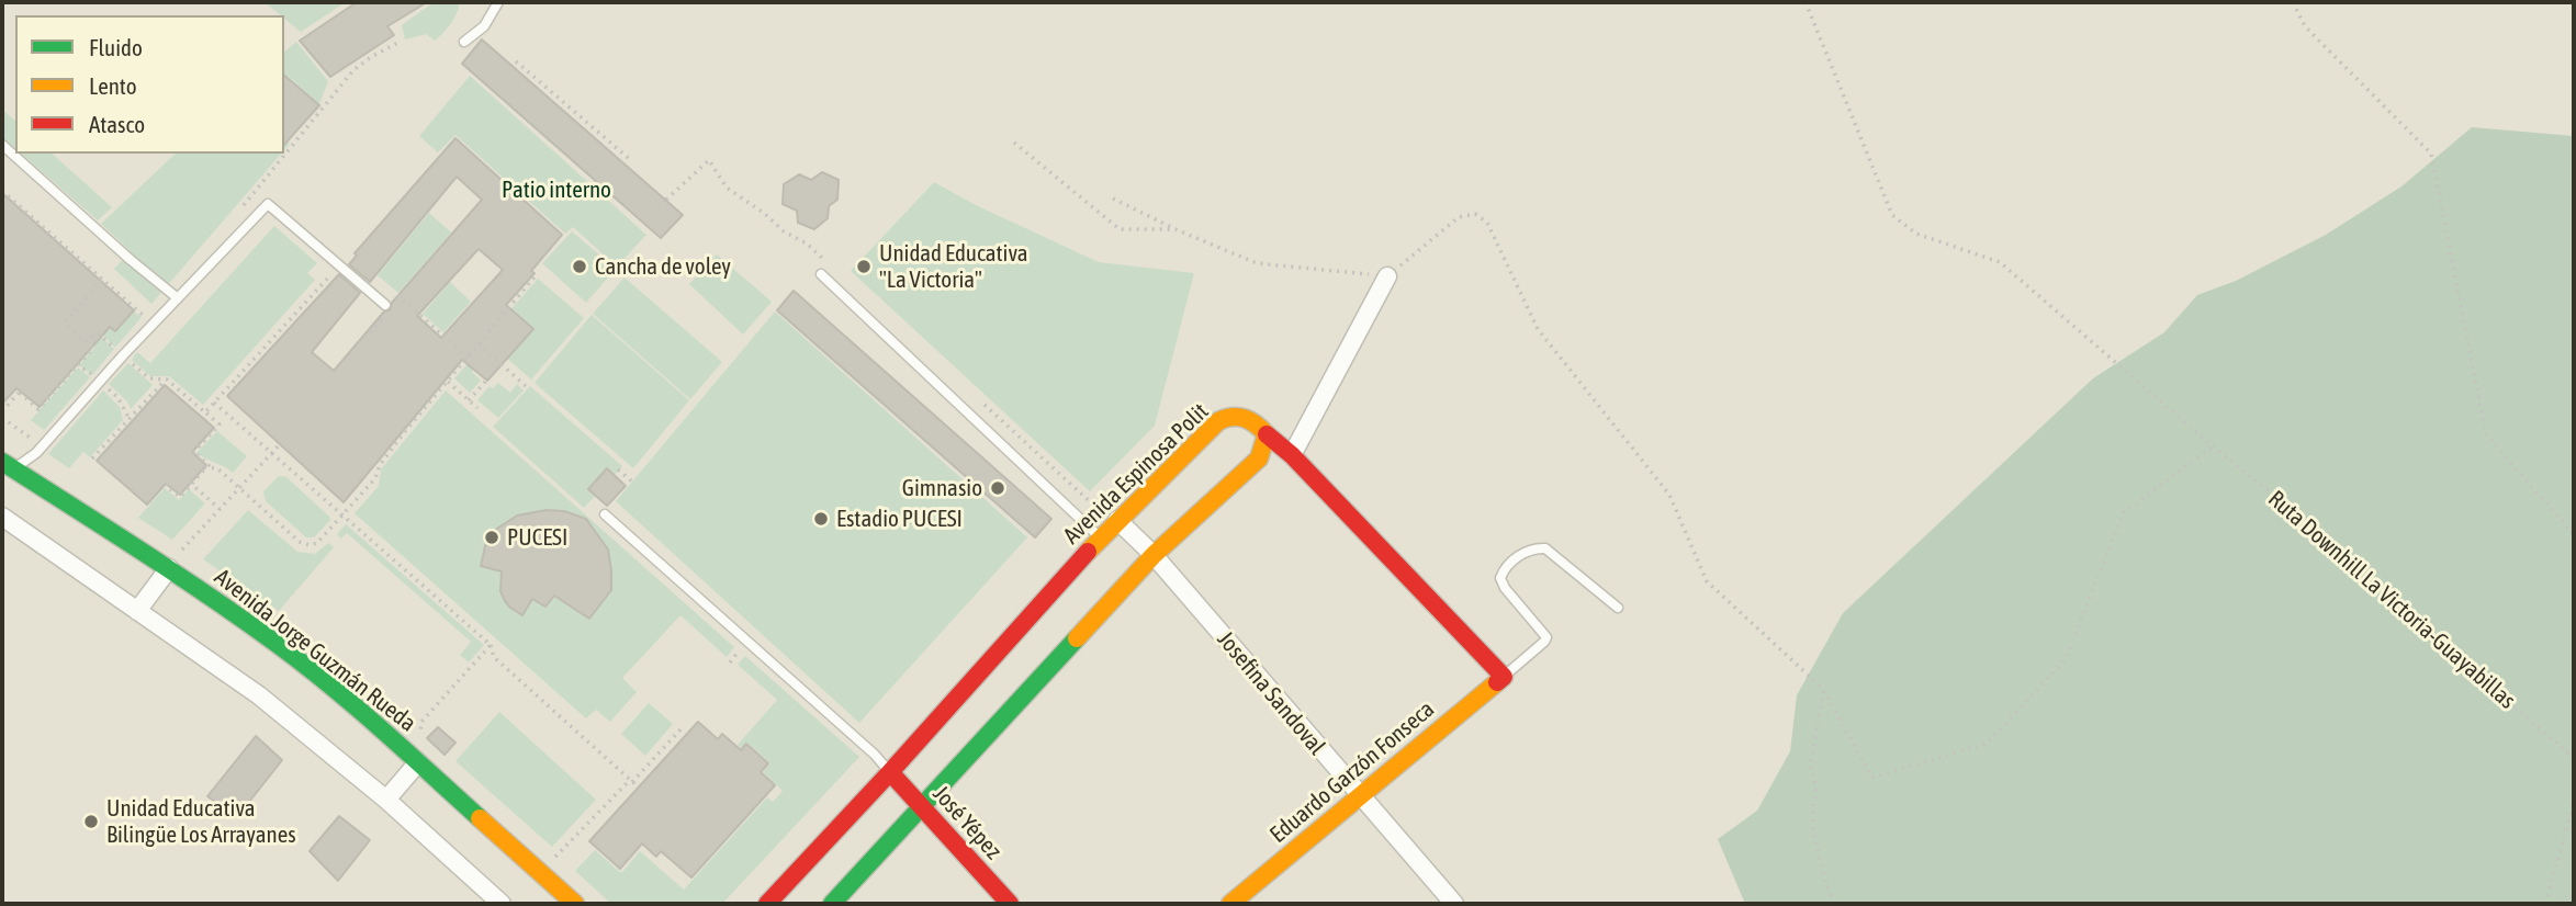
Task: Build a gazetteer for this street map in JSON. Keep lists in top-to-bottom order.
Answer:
{
  "streets": {
    "street": [
      "Avenida Espinosa Polit",
      "Avenida Jorge Guzmán Rueda",
      "Josefina Sandoval",
      "Eduardo Garzón Fonseca",
      "José Yépez"
    ],
    "path": ["Ruta Downhill La Victoria-Guayabillas"]
  },
  "crossings": [
    ["Avenida Espinosa Polit", "Josefina Sandoval"],
    ["Avenida Espinosa Polit", "José Yépez"],
    ["Josefina Sandoval", "Eduardo Garzón Fonseca"]
  ],
  "parks": ["Patio interno"],
  "places": [
    "Cancha de voley",
    "Unidad Educativa \"La Victoria\"",
    "Gimnasio",
    "Estadio PUCESI",
    "PUCESI",
    "Unidad Educativa Bilingüe Los Arrayanes"
  ],
  "legend": ["Fluido", "Lento", "Atasco"]
}
